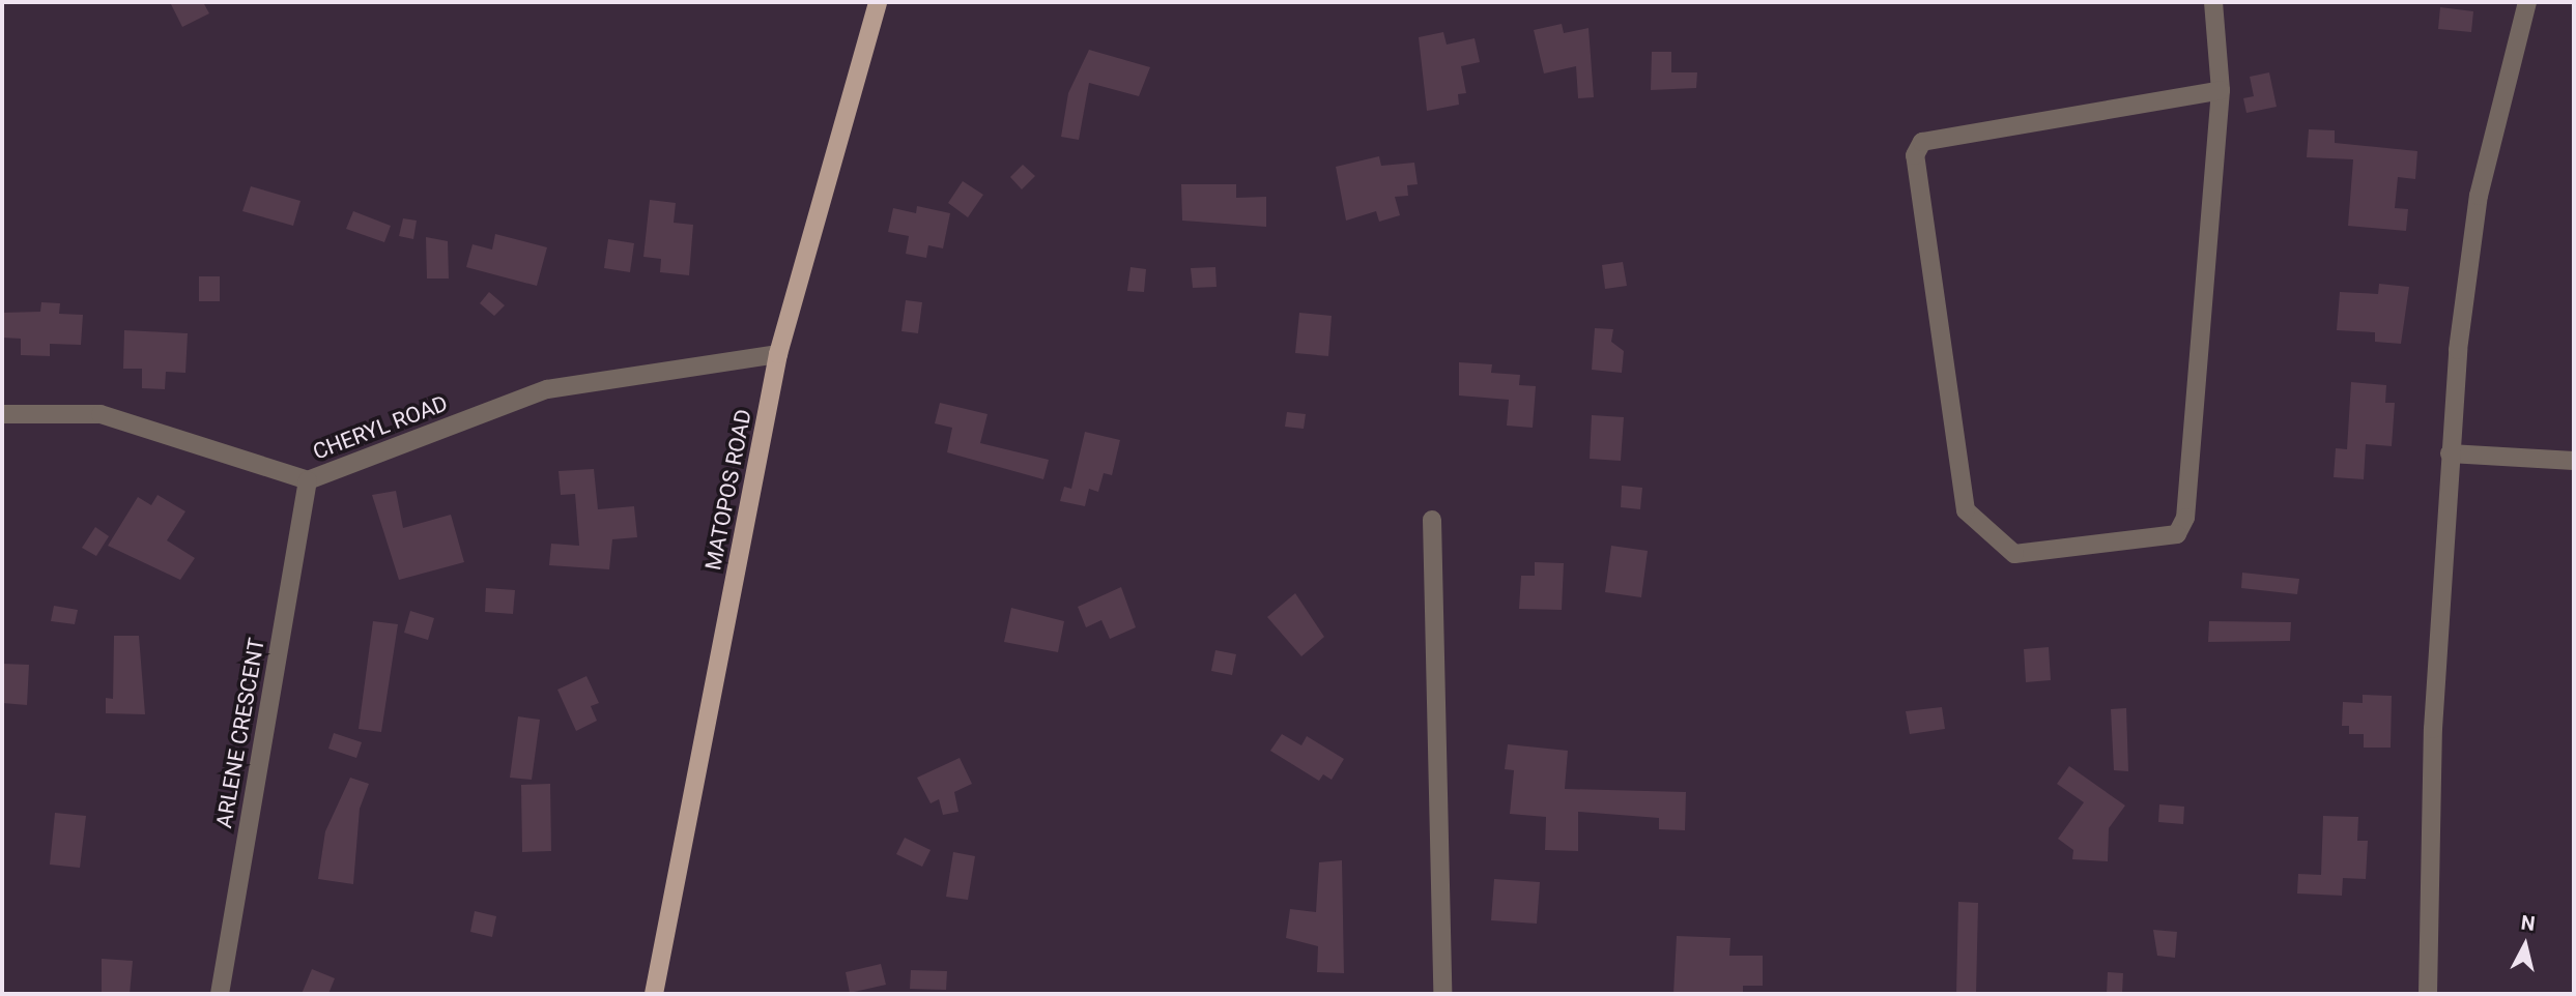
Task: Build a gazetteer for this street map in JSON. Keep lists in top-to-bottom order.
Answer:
{
  "streets": {
    "main road": ["MATOPOS ROAD"],
    "street": ["CHERYL ROAD", "ARLENE CRESCENT"]
  },
  "crossings": [
    ["CHERYL ROAD", "MATOPOS ROAD"],
    ["CHERYL ROAD", "ARLENE CRESCENT"]
  ],
  "north": "top"
}
